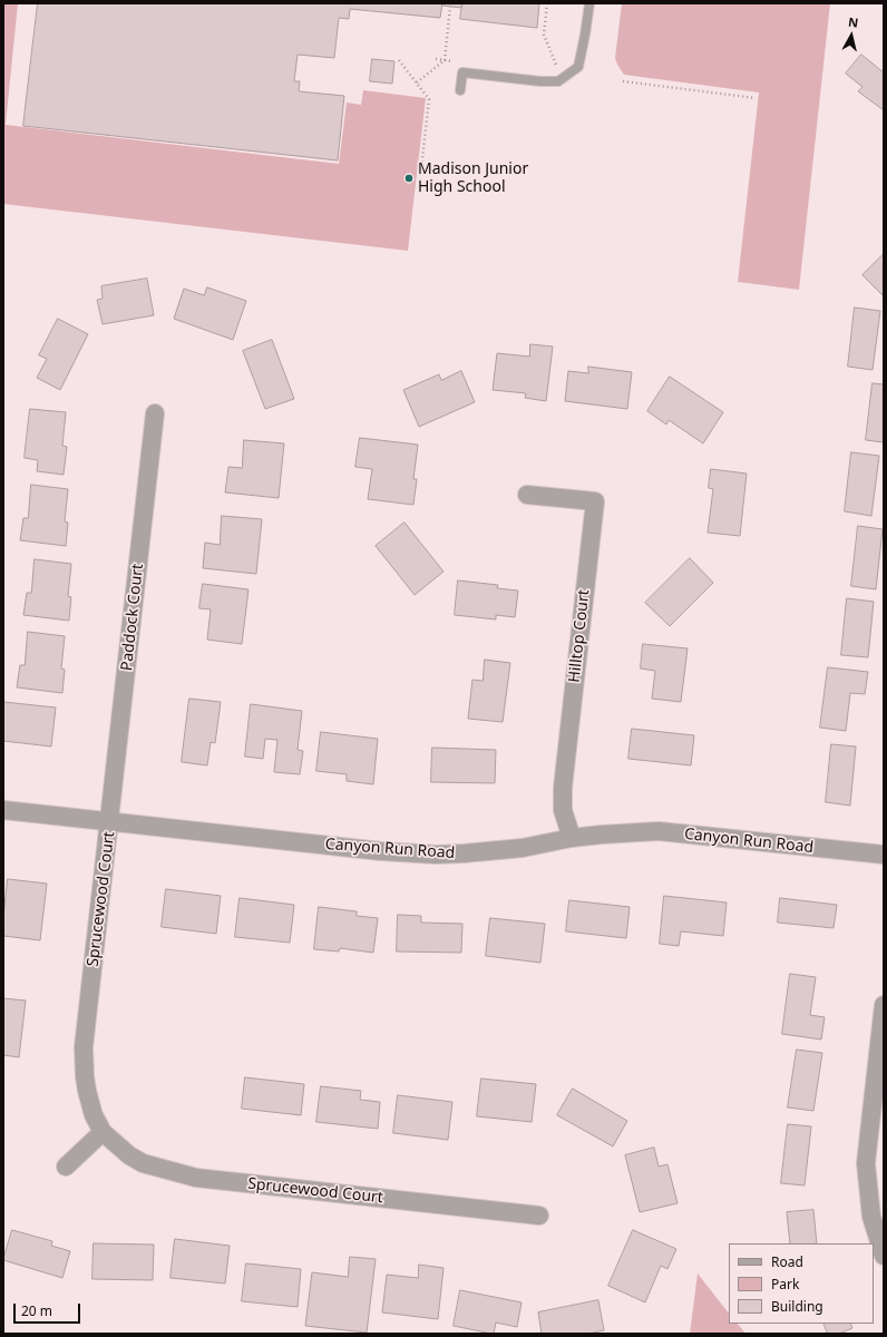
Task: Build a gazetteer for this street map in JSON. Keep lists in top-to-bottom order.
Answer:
{
  "streets": {
    "street": [
      "Paddock Court",
      "Hilltop Court",
      "Canyon Run Road",
      "Sprucewood Court"
    ]
  },
  "crossings": [
    ["Paddock Court", "Canyon Run Road"],
    ["Paddock Court", "Sprucewood Court"],
    ["Hilltop Court", "Canyon Run Road"],
    ["Canyon Run Road", "Sprucewood Court"]
  ],
  "places": ["Madison Junior High School"],
  "legend": ["Road", "Park", "Building"],
  "scale_bar": "20 m",
  "north": "top"
}
